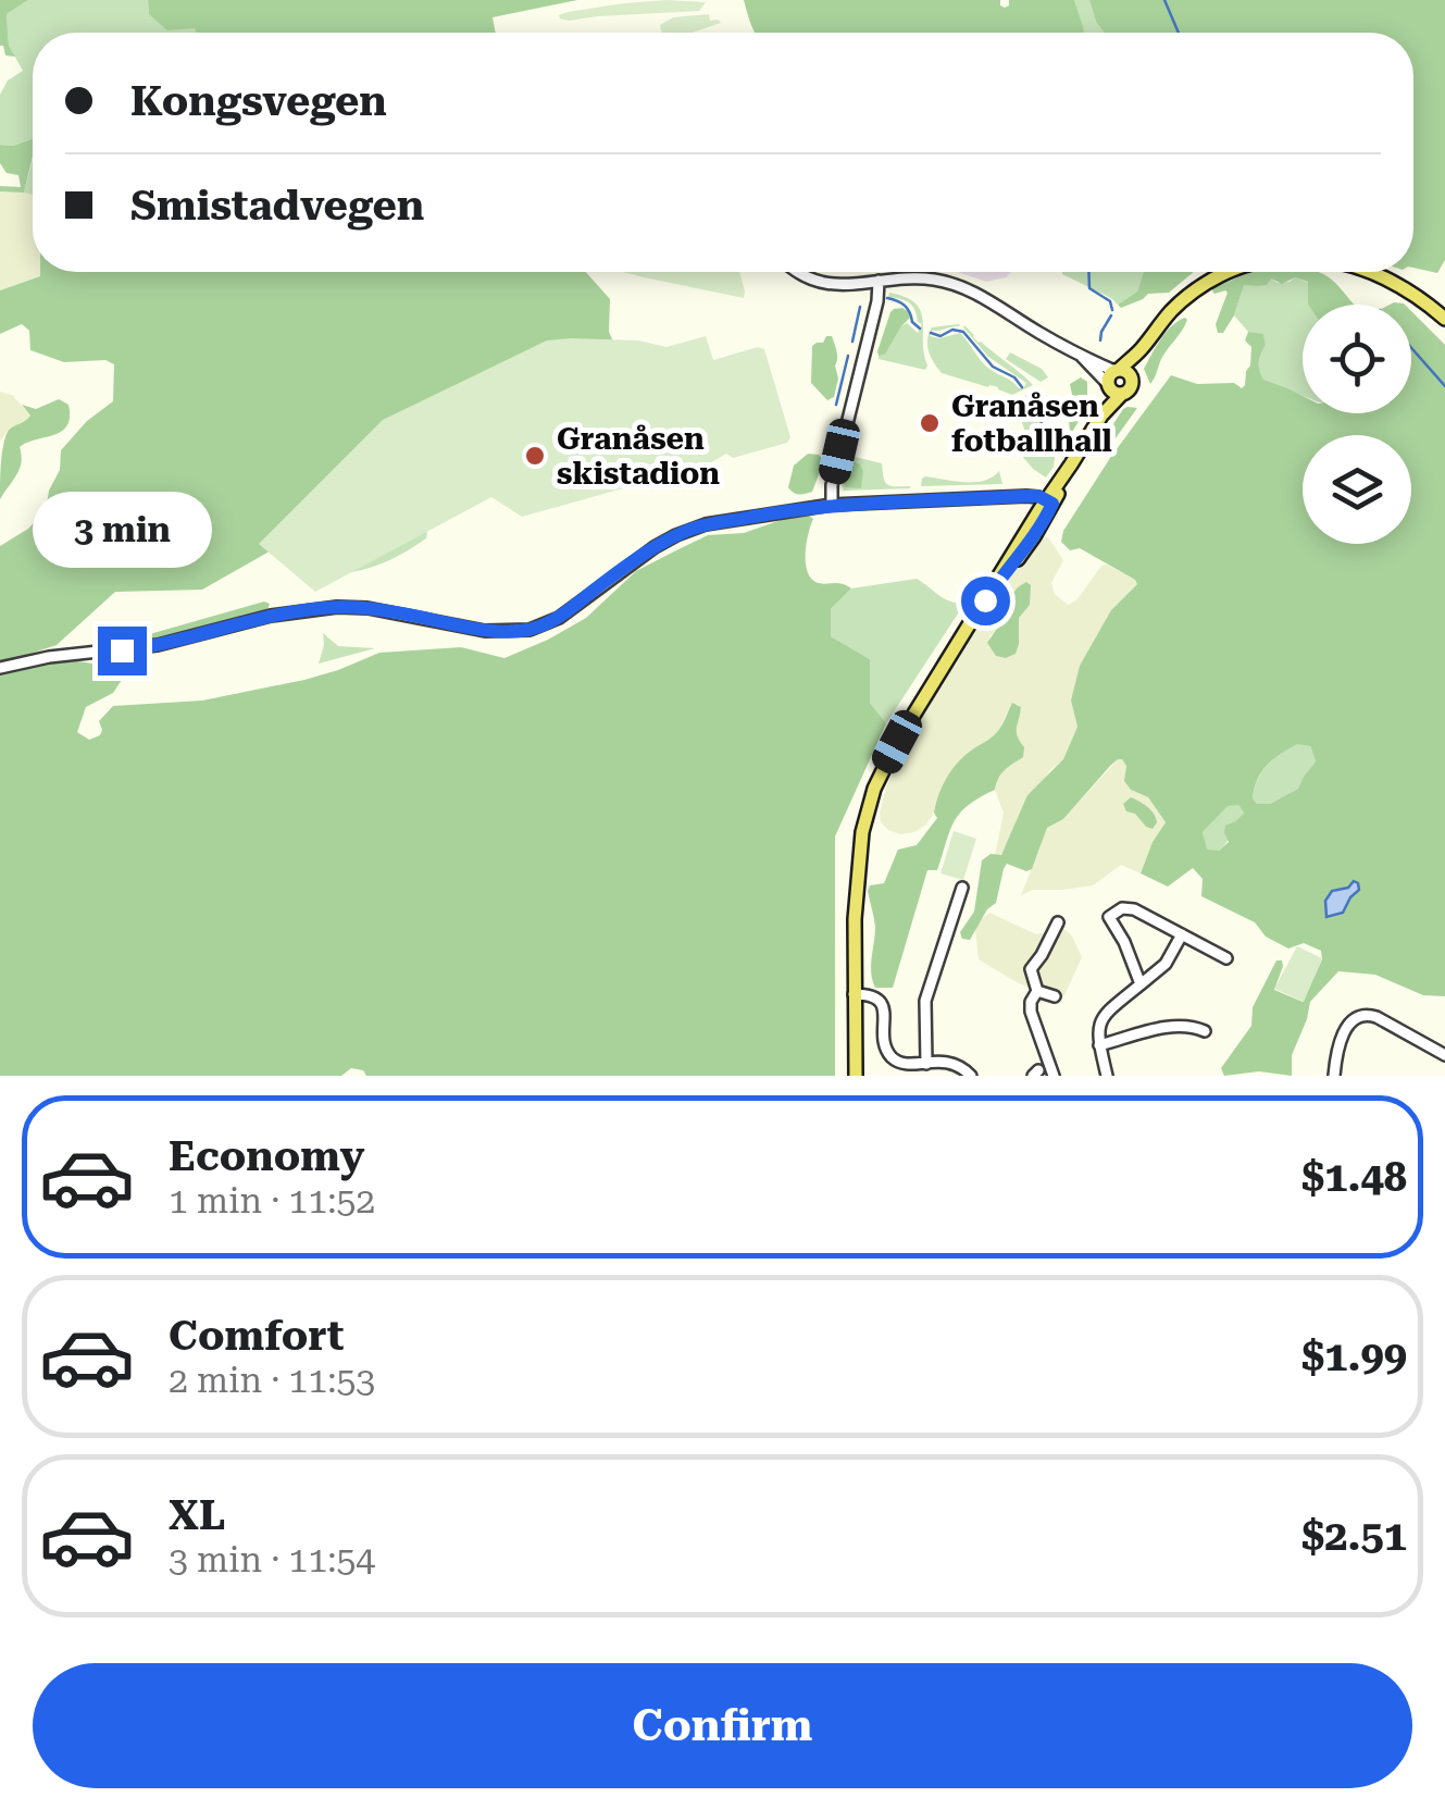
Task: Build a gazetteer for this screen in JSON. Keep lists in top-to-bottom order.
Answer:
{
  "places": ["Granåsen fotballhall", "Granåsen skistadion"],
  "page": {
    "banner": ["Kongsvegen", "Smistadvegen"],
    "bubble": "3 min",
    "list": [
      {
        "name": "Economy",
        "note": "1 min · 11:52",
        "value": "$1.48"
      },
      {
        "name": "Comfort",
        "note": "2 min · 11:53",
        "value": "$1.99"
      },
      {
        "name": "XL",
        "note": "3 min · 11:54",
        "value": "$2.51"
      }
    ],
    "buttons": "Confirm"
  }
}
